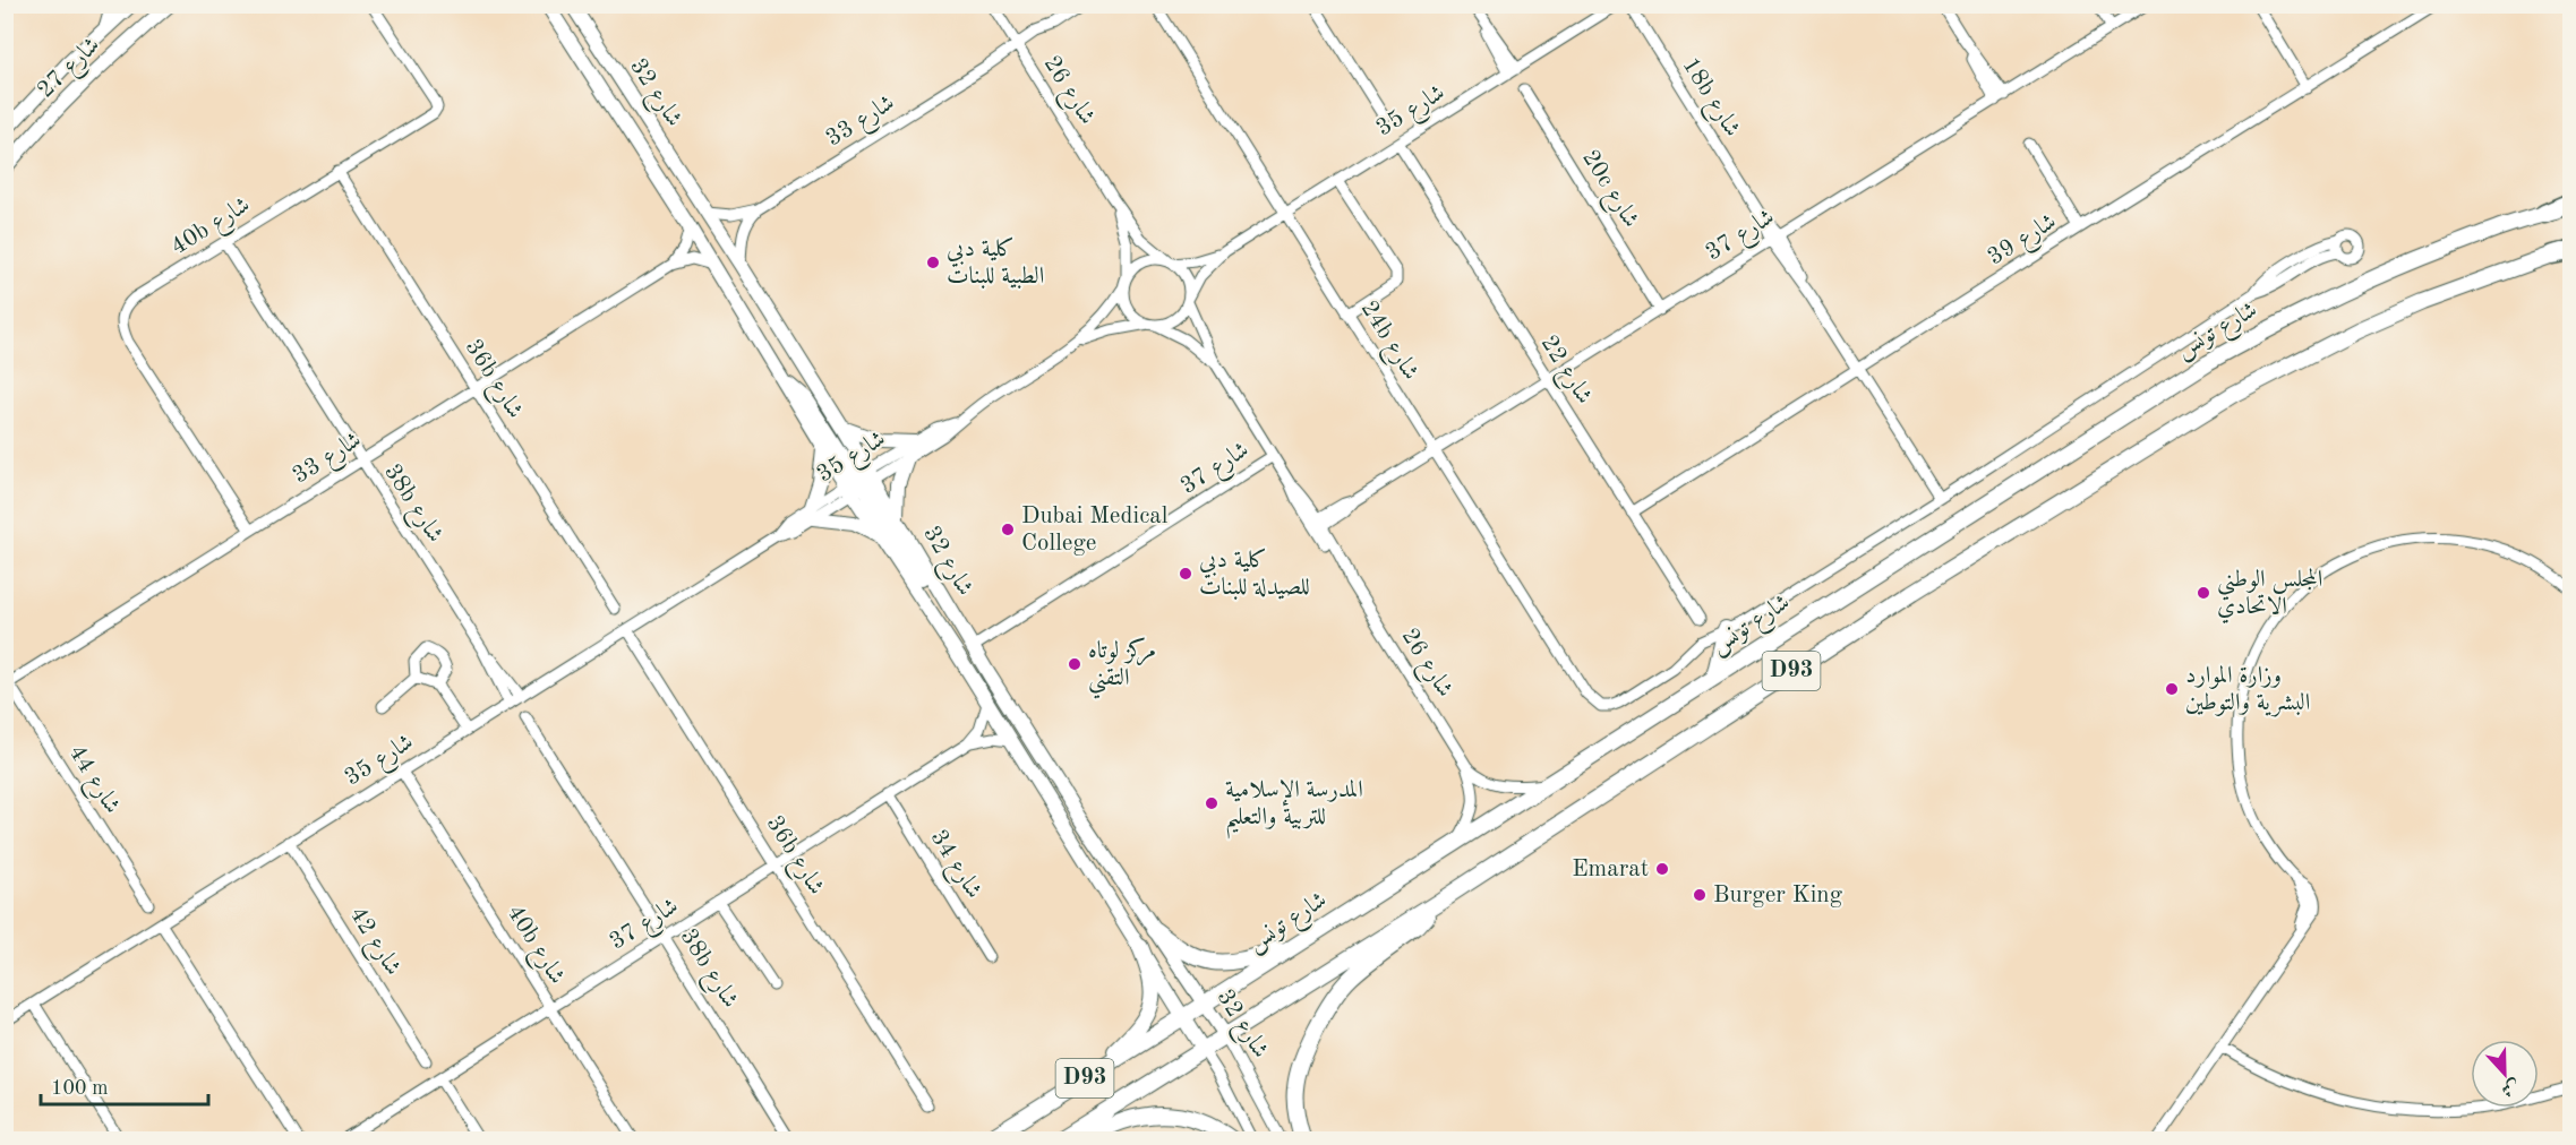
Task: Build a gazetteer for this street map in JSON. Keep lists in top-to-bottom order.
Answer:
{
  "streets": {
    "main road": ["شارع تونس", "D93"],
    "street": [
      "شارع 27",
      "شارع 26",
      "شارع 32",
      "18b شارع",
      "شارع 35",
      "شارع 33",
      "20c شارع",
      "40b شارع",
      "شارع 37",
      "شارع 39",
      "24b شارع",
      "شارع 22",
      "36b شارع",
      "38b شارع",
      "شارع 44",
      "شارع 34",
      "شارع 42"
    ]
  },
  "crossings": [
    ["شارع 26", "شارع 35"],
    ["شارع 26", "شارع 33"],
    ["شارع 26", "شارع 37"],
    ["شارع 26", "شارع تونس"],
    ["شارع 32", "شارع 35"],
    ["شارع 32", "شارع 33"],
    ["شارع 32", "شارع 37"],
    ["شارع 32", "شارع تونس"],
    ["شارع 32", "D93"],
    ["18b شارع", "شارع 37"],
    ["18b شارع", "شارع 39"],
    ["شارع 35", "40b شارع"],
    ["شارع 35", "24b شارع"],
    ["شارع 35", "شارع 22"],
    ["شارع 35", "36b شارع"],
    ["شارع 35", "38b شارع"],
    ["شارع 35", "شارع 42"],
    ["شارع 33", "40b شارع"],
    ["شارع 33", "36b شارع"],
    ["شارع 33", "38b شارع"],
    ["شارع 33", "شارع 44"],
    ["20c شارع", "شارع 37"],
    ["40b شارع", "شارع 37"],
    ["40b شارع", "36b شارع"],
    ["40b شارع", "38b شارع"],
    ["شارع 37", "24b شارع"],
    ["شارع 37", "شارع 22"],
    ["شارع 37", "36b شارع"],
    ["شارع 37", "38b شارع"],
    ["شارع 37", "شارع 34"],
    ["شارع 39", "شارع 22"]
  ],
  "places": [
    "كلية دبي الطبية للبنات",
    "Dubai Medical College",
    "كلية دبي للصيدلة للبنات",
    "المجلس الوطني الاتحادي",
    "مركز لوتاه التقني",
    "وزارة الموارد البشرية والتوطين",
    "المدرسة الإسلامية للتربية والتعليم",
    "Emarat",
    "Burger King"
  ],
  "scale_bar": "100 m",
  "north": "bottom"
}
